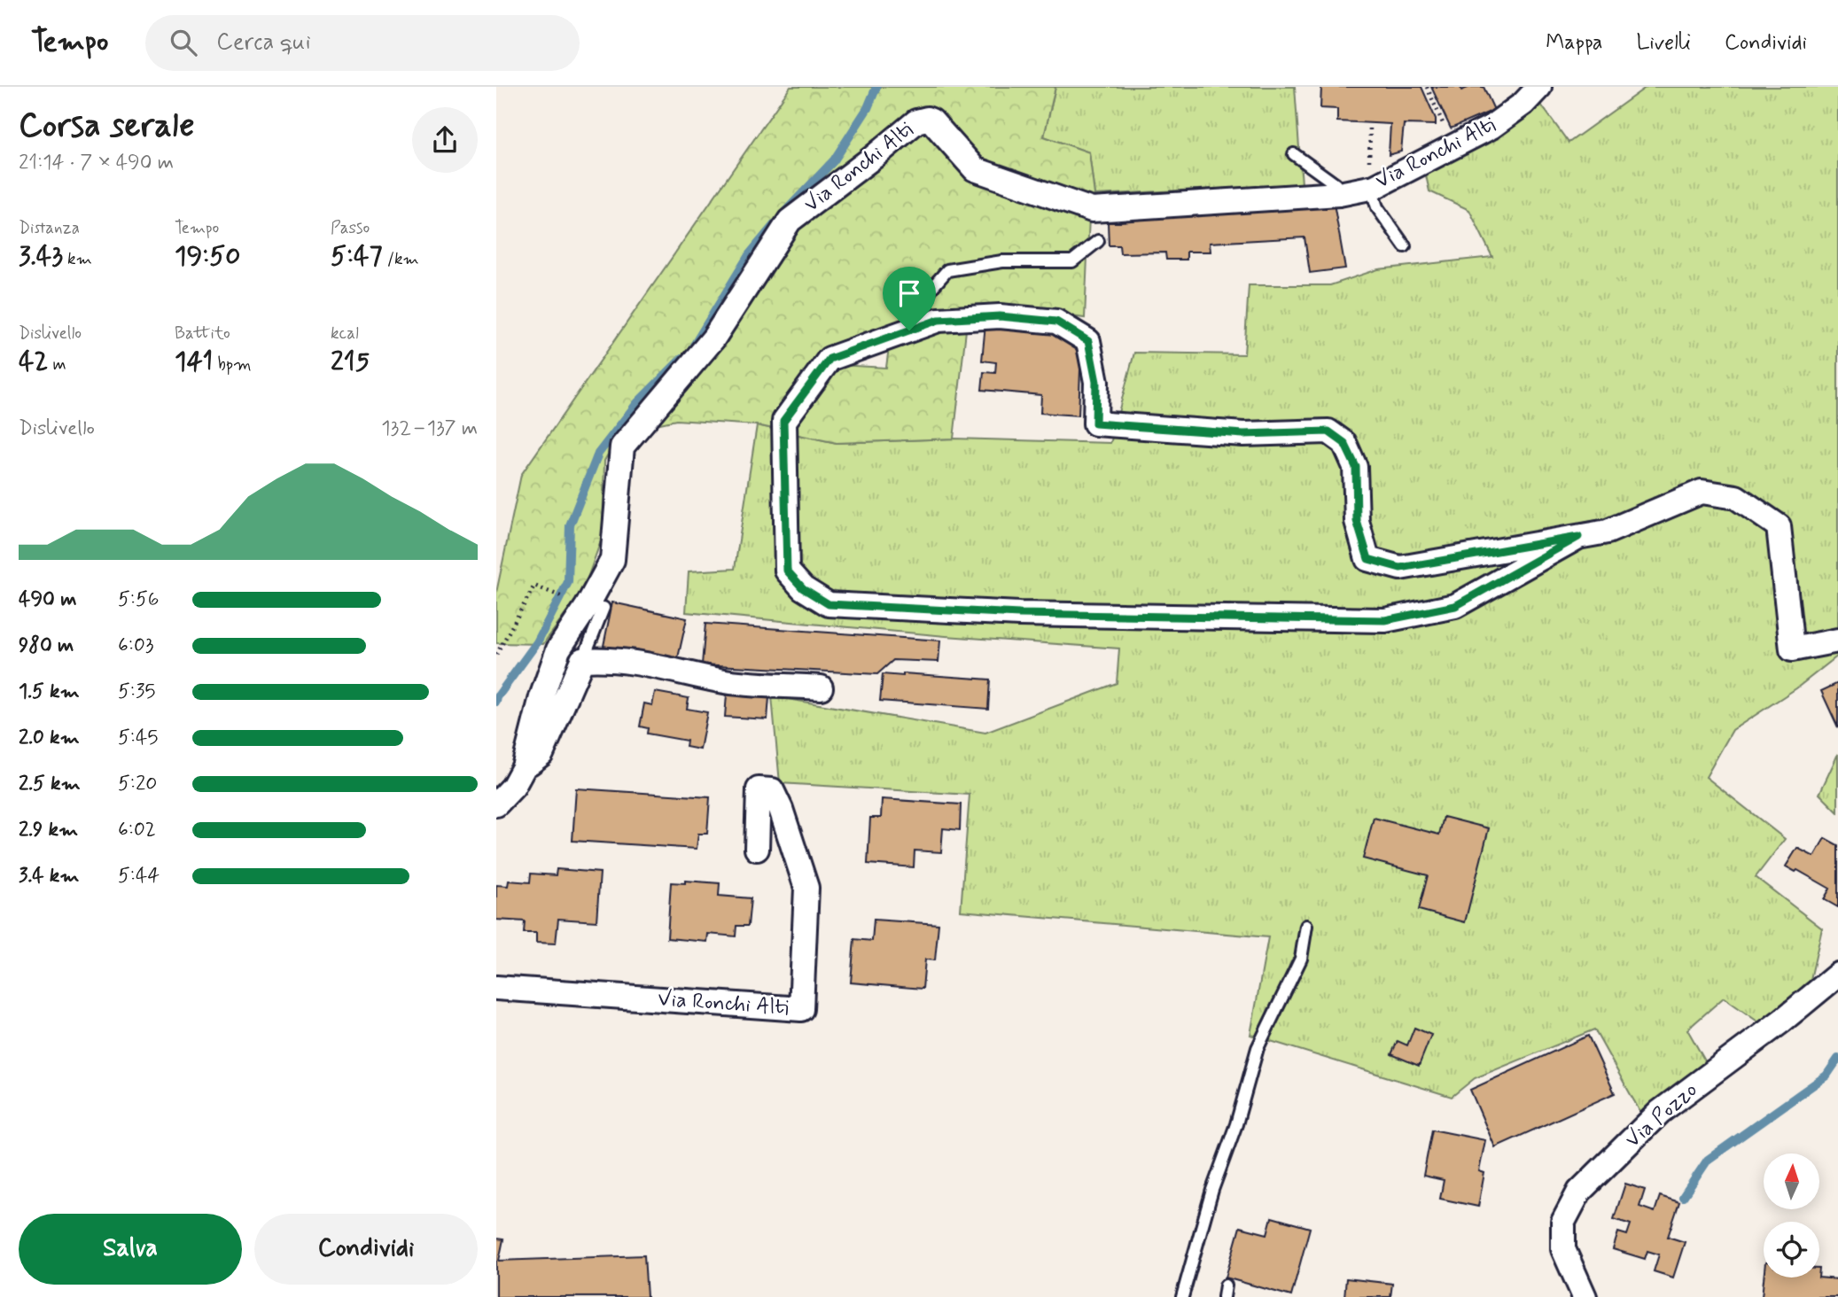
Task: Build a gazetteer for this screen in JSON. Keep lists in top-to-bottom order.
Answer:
{
  "streets": {
    "street": ["Via Ronchi Alti", "Via Pozzo"]
  },
  "north": "top",
  "page": {
    "header": "Tempo",
    "search": "Cerca qui",
    "nav": ["Mappa", "Livelli", "Condividi"],
    "heading": ["Corsa serale", "21:14 · 7 × 490 m"],
    "stats": [
      ["Distanza", "3.43 km"],
      ["Tempo", "19:50"],
      ["Passo", "5:47 /km"],
      ["Dislivello", "42 m"],
      ["Battito", "141 bpm"],
      ["kcal", "215"]
    ],
    "chart": ["Dislivello", "132–137 m"],
    "list": [
      {
        "name": "490 m",
        "note": "5:56"
      },
      {
        "name": "980 m",
        "note": "6:03"
      },
      {
        "name": "1.5 km",
        "note": "5:35"
      },
      {
        "name": "2.0 km",
        "note": "5:45"
      },
      {
        "name": "2.5 km",
        "note": "5:20"
      },
      {
        "name": "2.9 km",
        "note": "6:02"
      },
      {
        "name": "3.4 km",
        "note": "5:44"
      }
    ],
    "buttons": ["Salva", "Condividi"]
  }
}
